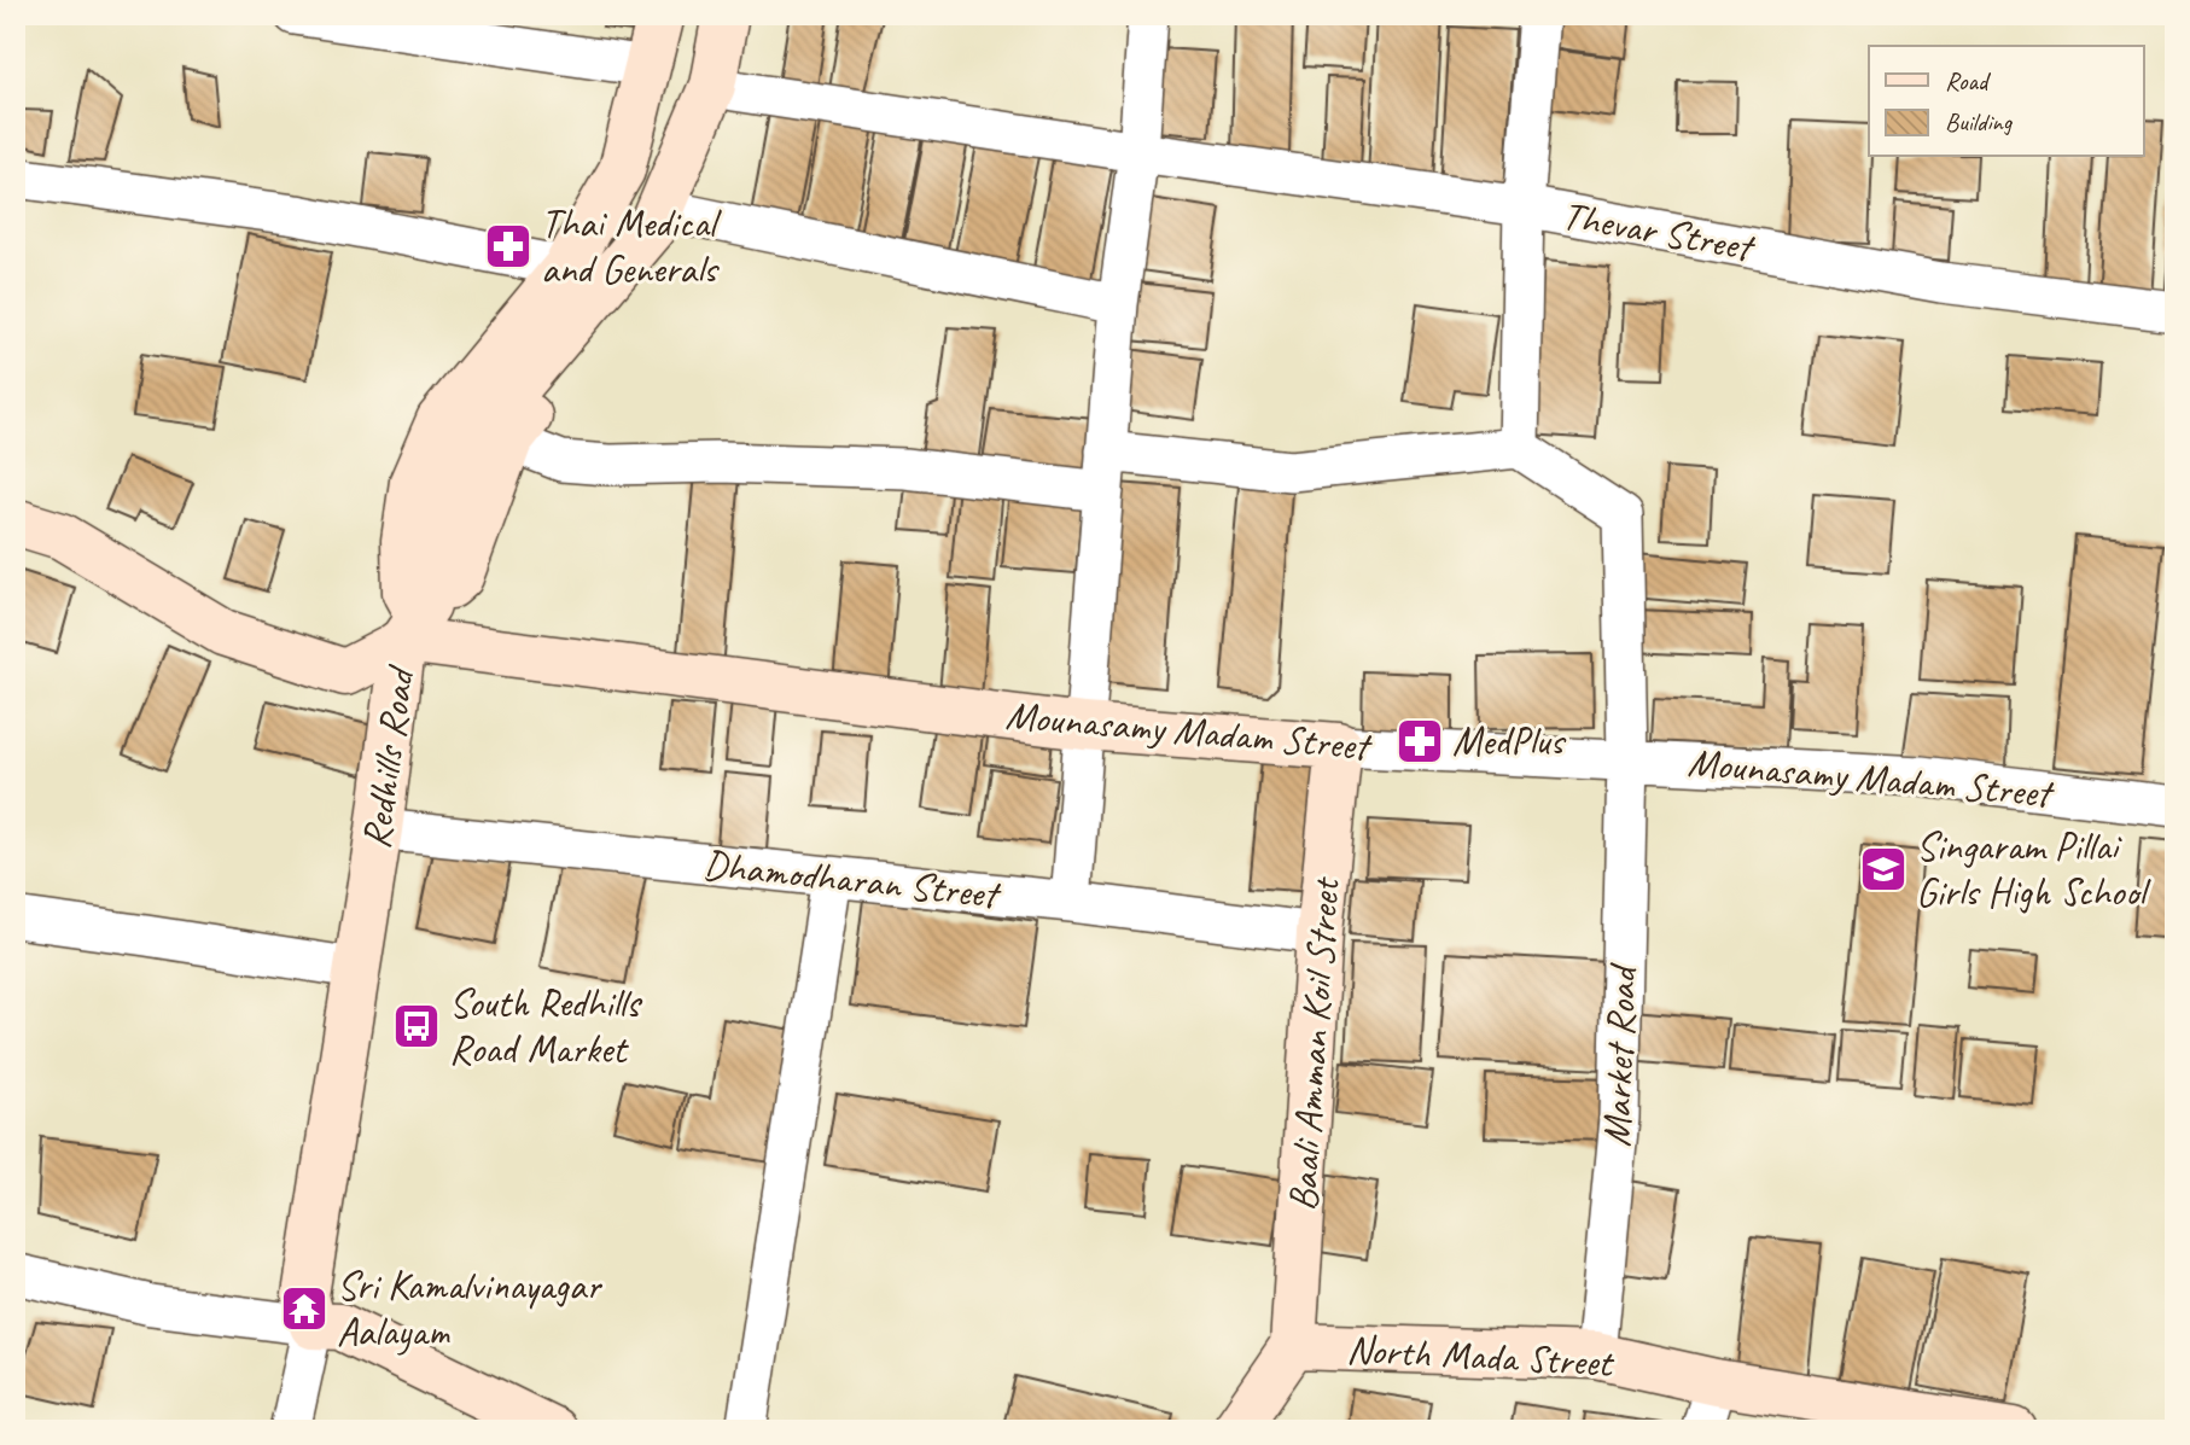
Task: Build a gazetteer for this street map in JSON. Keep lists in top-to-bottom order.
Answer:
{
  "streets": {
    "street": [
      "Thevar Street",
      "Mounasamy Madam Street",
      "Redhills Road",
      "Dhamodharan Street",
      "Baali Amman Koil Street",
      "Market Road",
      "North Mada Street"
    ]
  },
  "crossings": [
    ["Mounasamy Madam Street", "Redhills Road"],
    ["Mounasamy Madam Street", "Baali Amman Koil Street"],
    ["Mounasamy Madam Street", "Market Road"],
    ["Redhills Road", "Dhamodharan Street"],
    ["Dhamodharan Street", "Baali Amman Koil Street"],
    ["Baali Amman Koil Street", "North Mada Street"],
    ["Market Road", "North Mada Street"]
  ],
  "places": {
    "pharmacy": ["Thai Medical and Generals", "MedPlus"],
    "school or university": ["Singaram Pillai Girls High School"],
    "bus stop": ["South Redhills Road Market"],
    "temple": ["Sri Kamalvinayagar Aalayam"]
  },
  "legend": ["Road", "Building"]
}
